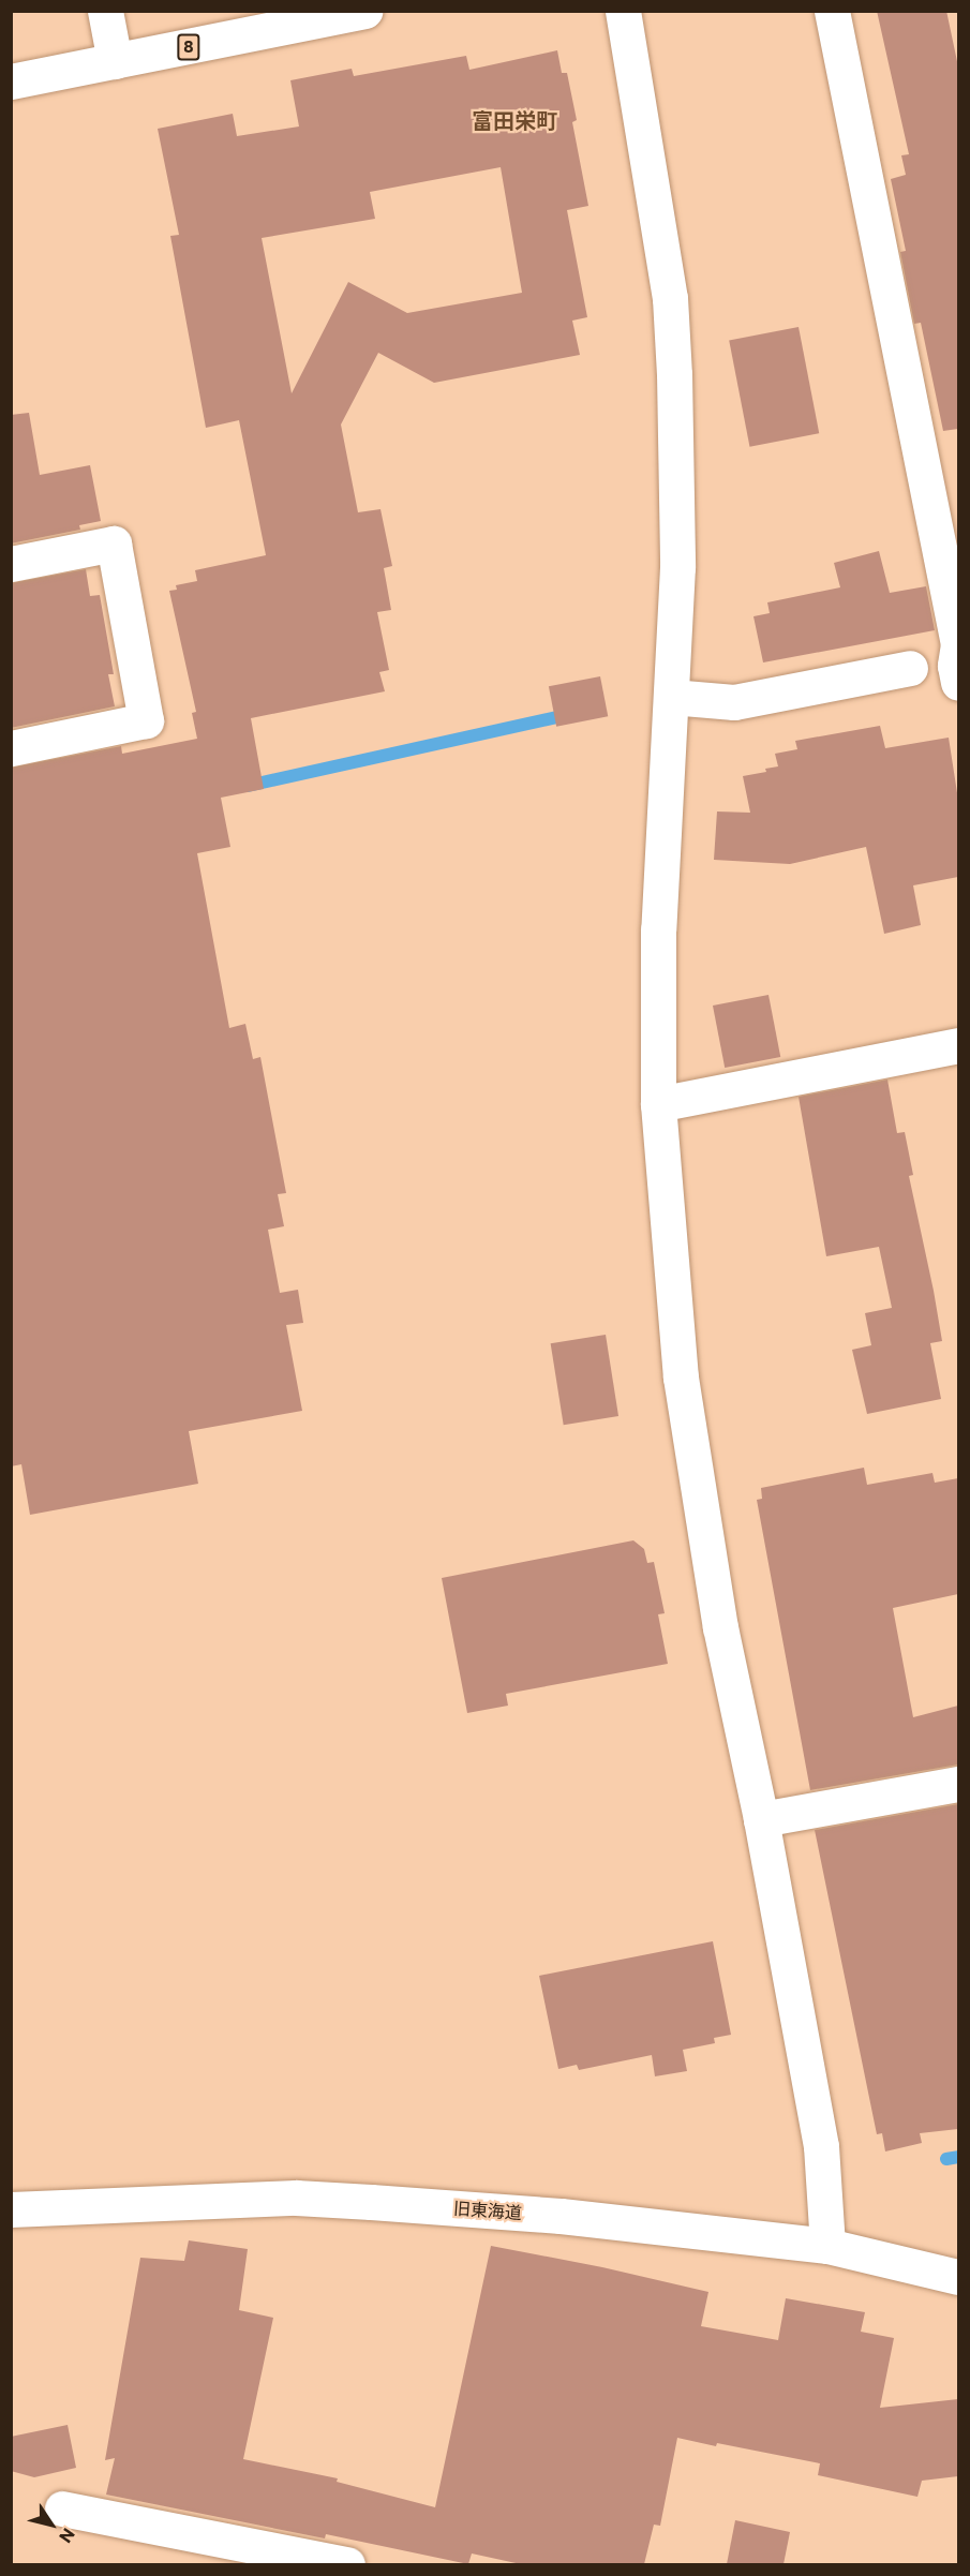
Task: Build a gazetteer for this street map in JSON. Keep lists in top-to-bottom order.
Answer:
{
  "streets": {
    "street": ["8", "旧東海道"]
  },
  "districts": ["富田栄町"],
  "north": "bottom right"
}
